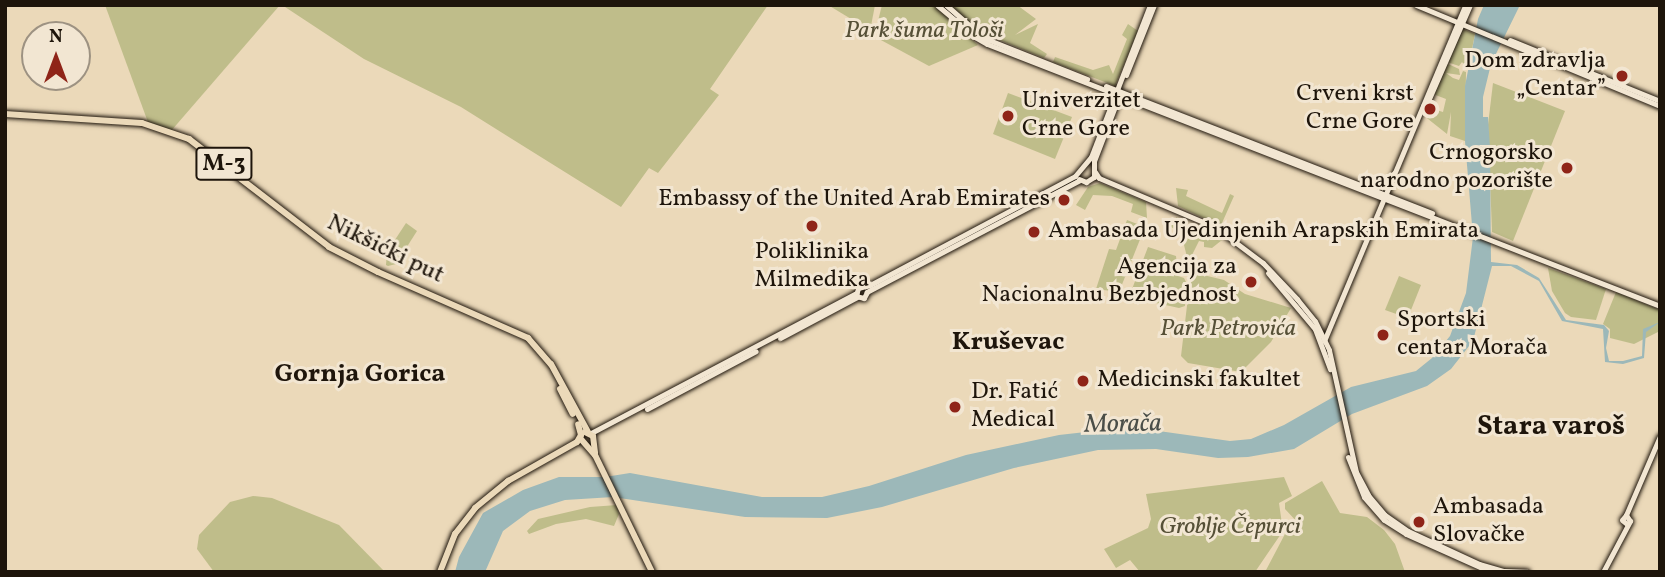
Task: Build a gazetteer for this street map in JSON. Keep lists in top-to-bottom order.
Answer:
{
  "streets": {
    "main road": ["M-3", "Nikšićki put"]
  },
  "crossings": [
    ["M-3", "Nikšićki put"]
  ],
  "districts": ["Kruševac", "Gornja Gorica", "Stara varoš"],
  "water": ["Morača"],
  "parks": ["Park šuma Tološi", "Park Petrovića", "Groblje Čepurci"],
  "places": [
    "Dom zdravlja „Centar”",
    "Crveni krst Crne Gore",
    "Univerzitet Crne Gore",
    "Crnogorsko narodno pozorište",
    "Embassy of the United Arab Emirates",
    "Poliklinika Milmedika",
    "Ambasada Ujedinjenih Arapskih Emirata",
    "Agencija za Nacionalnu Bezbjednost",
    "Sportski centar Morača",
    "Medicinski fakultet",
    "Dr. Fatić Medical",
    "Ambasada Slovačke"
  ],
  "north": "top"
}
